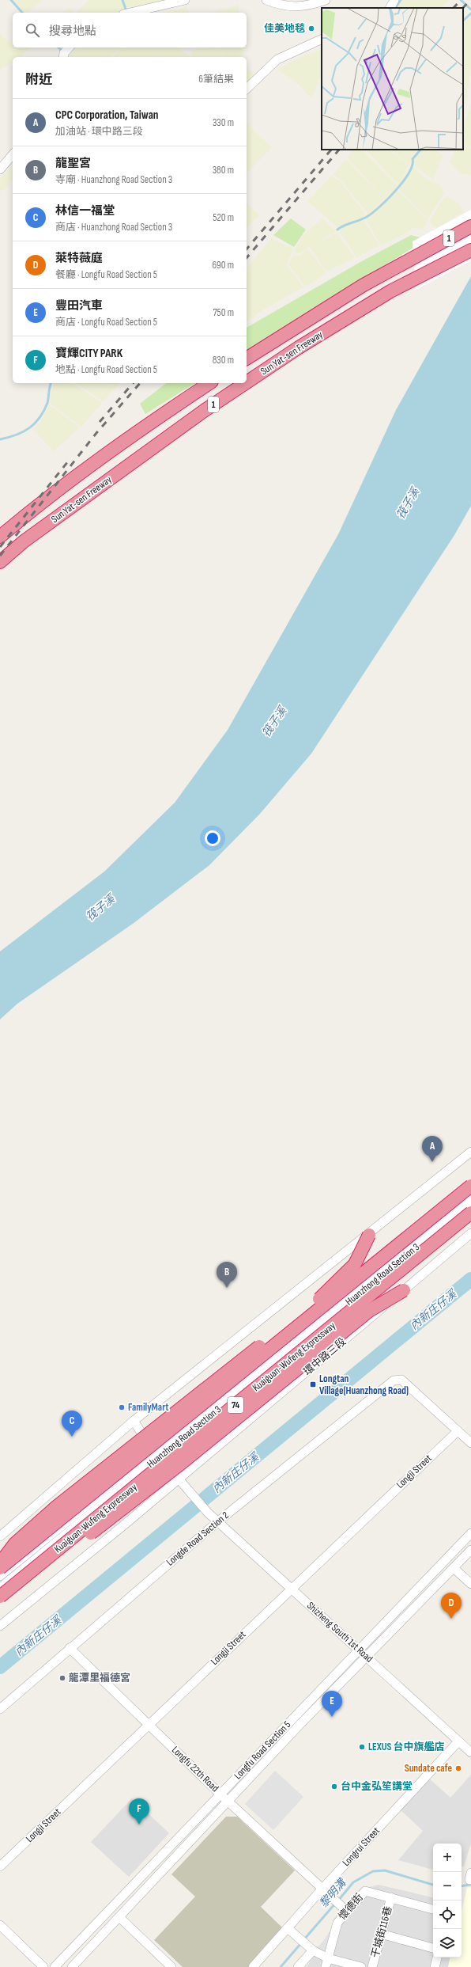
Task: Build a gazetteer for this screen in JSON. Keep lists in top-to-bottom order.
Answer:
{
  "streets": {
    "highway": [
      "1",
      "Sun Yat-sen Freeway",
      "Kuaiguan-Wufeng Expressway",
      "74"
    ],
    "street": [
      "Huanzhong Road Section 3",
      "環中路三段",
      "Longji Street",
      "Longde Road Section 2",
      "Shizheng South 1st Road",
      "Longfu Road Section 5",
      "Longfu 22th Road",
      "Longrui Street",
      "懷德街",
      "干城街116巷"
    ]
  },
  "crossings": [
    ["Huanzhong Road Section 3", "Shizheng South 1st Road"],
    ["環中路三段", "Shizheng South 1st Road"],
    ["Longji Street", "Longde Road Section 2"],
    ["Longji Street", "Shizheng South 1st Road"],
    ["Longji Street", "Longfu 22th Road"],
    ["Longde Road Section 2", "Shizheng South 1st Road"],
    ["Longde Road Section 2", "Longfu 22th Road"],
    ["Shizheng South 1st Road", "Longfu Road Section 5"],
    ["Shizheng South 1st Road", "Longrui Street"],
    ["Longfu Road Section 5", "Longfu 22th Road"],
    ["Longfu 22th Road", "Longrui Street"],
    ["懷德街", "干城街116巷"]
  ],
  "water": ["筏子溪", "內新庄仔溪", "黎明溝"],
  "places": {
    "other": [
      "佳美地毯",
      "FamilyMart",
      "龍潭里福德宮",
      "LEXUS 台中旗艦店",
      "Sundate cafe",
      "台中金弘笙講堂"
    ],
    "transit": ["Longtan Village(Huanzhong Road)"]
  },
  "page": {
    "search": "搜尋地點",
    "heading": ["附近", "6筆結果"],
    "list": [
      {
        "mark": "A",
        "name": "CPC Corporation, Taiwan",
        "note": "加油站 · 環中路三段",
        "value": "330 m"
      },
      {
        "mark": "B",
        "name": "龍聖宮",
        "note": "寺廟 · Huanzhong Road Section 3",
        "value": "380 m"
      },
      {
        "mark": "C",
        "name": "林信一福堂",
        "note": "商店 · Huanzhong Road Section 3",
        "value": "520 m"
      },
      {
        "mark": "D",
        "name": "萊特薇庭",
        "note": "餐廳 · Longfu Road Section 5",
        "value": "690 m"
      },
      {
        "mark": "E",
        "name": "豐田汽車",
        "note": "商店 · Longfu Road Section 5",
        "value": "750 m"
      },
      {
        "mark": "F",
        "name": "寶輝CITY PARK",
        "note": "地點 · Longfu Road Section 5",
        "value": "830 m"
      }
    ],
    "pins": [
      "A",
      "B",
      "C",
      "D",
      "E",
      "F"
    ],
    "map_buttons": ["+", "−"]
  }
}
